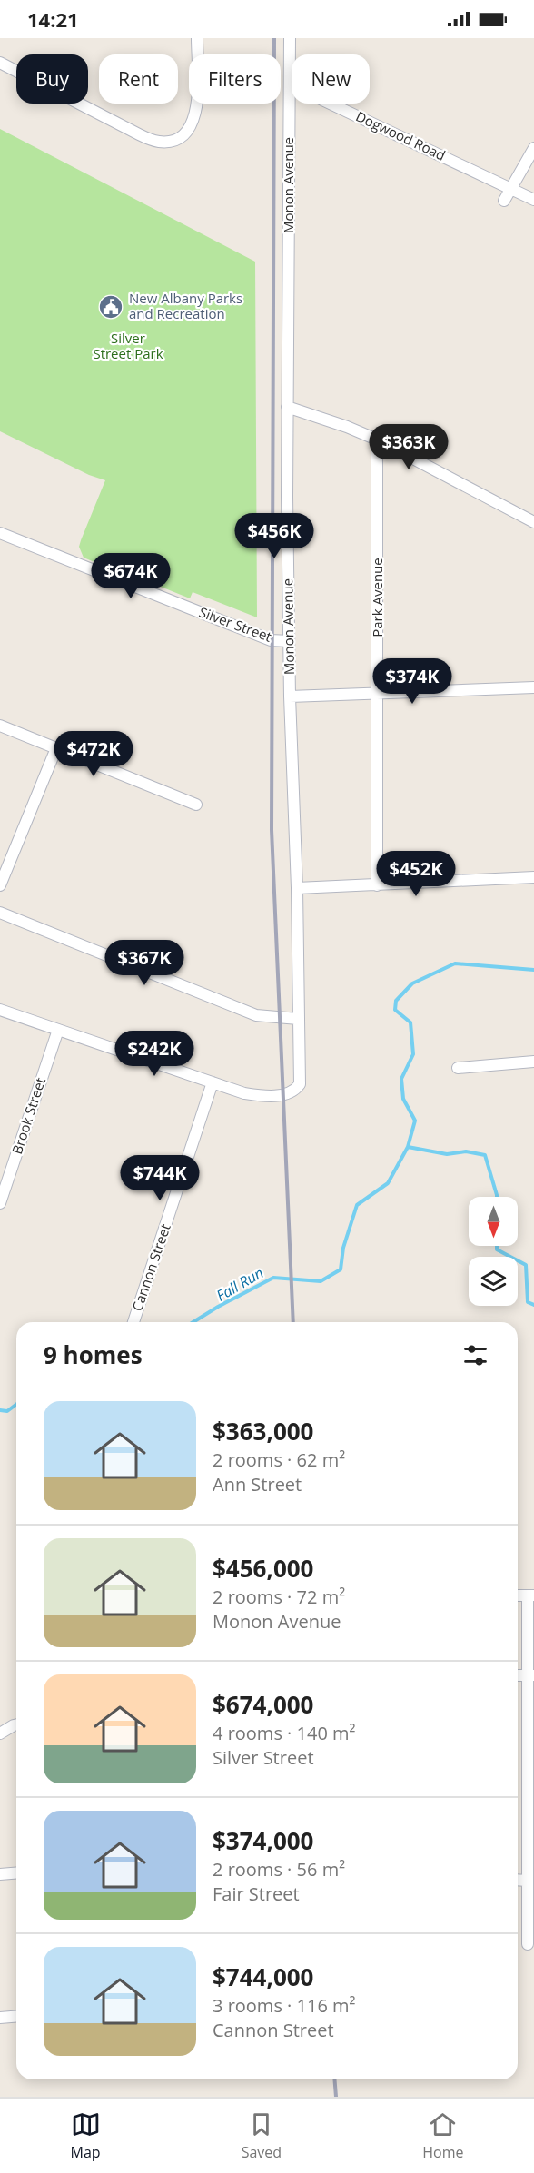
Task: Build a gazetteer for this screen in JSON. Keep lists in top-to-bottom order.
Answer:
{
  "streets": {
    "street": [
      "Dogwood Road",
      "Monon Avenue",
      "Park Avenue",
      "Silver Street",
      "Brook Street",
      "Cannon Street"
    ]
  },
  "crossings": [
    ["Dogwood Road", "Monon Avenue"],
    ["Monon Avenue", "Silver Street"],
    ["Monon Avenue", "Cannon Street"]
  ],
  "water": ["Fall Run"],
  "parks": ["Silver Street Park"],
  "places": {
    "public building": ["New Albany Parks and Recreation"]
  },
  "north": "bottom",
  "page": {
    "status": "14:21",
    "chip": [
      "Buy",
      "Rent",
      "Filters",
      "New"
    ],
    "price": [
      "$363K",
      "$456K",
      "$674K",
      "$374K",
      "$472K",
      "$452K",
      "$367K",
      "$242K",
      "$744K"
    ],
    "heading": "9 homes",
    "list": [
      {
        "name": "$363,000",
        "note": "2 rooms · 62 m² · Ann Street"
      },
      {
        "name": "$456,000",
        "note": "2 rooms · 72 m² · Monon Avenue"
      },
      {
        "name": "$674,000",
        "note": "4 rooms · 140 m² · Silver Street"
      },
      {
        "name": "$374,000",
        "note": "2 rooms · 56 m² · Fair Street"
      },
      {
        "name": "$744,000",
        "note": "3 rooms · 116 m² · Cannon Street"
      }
    ],
    "tabs": ["Map", "Saved", "Home"]
  }
}
